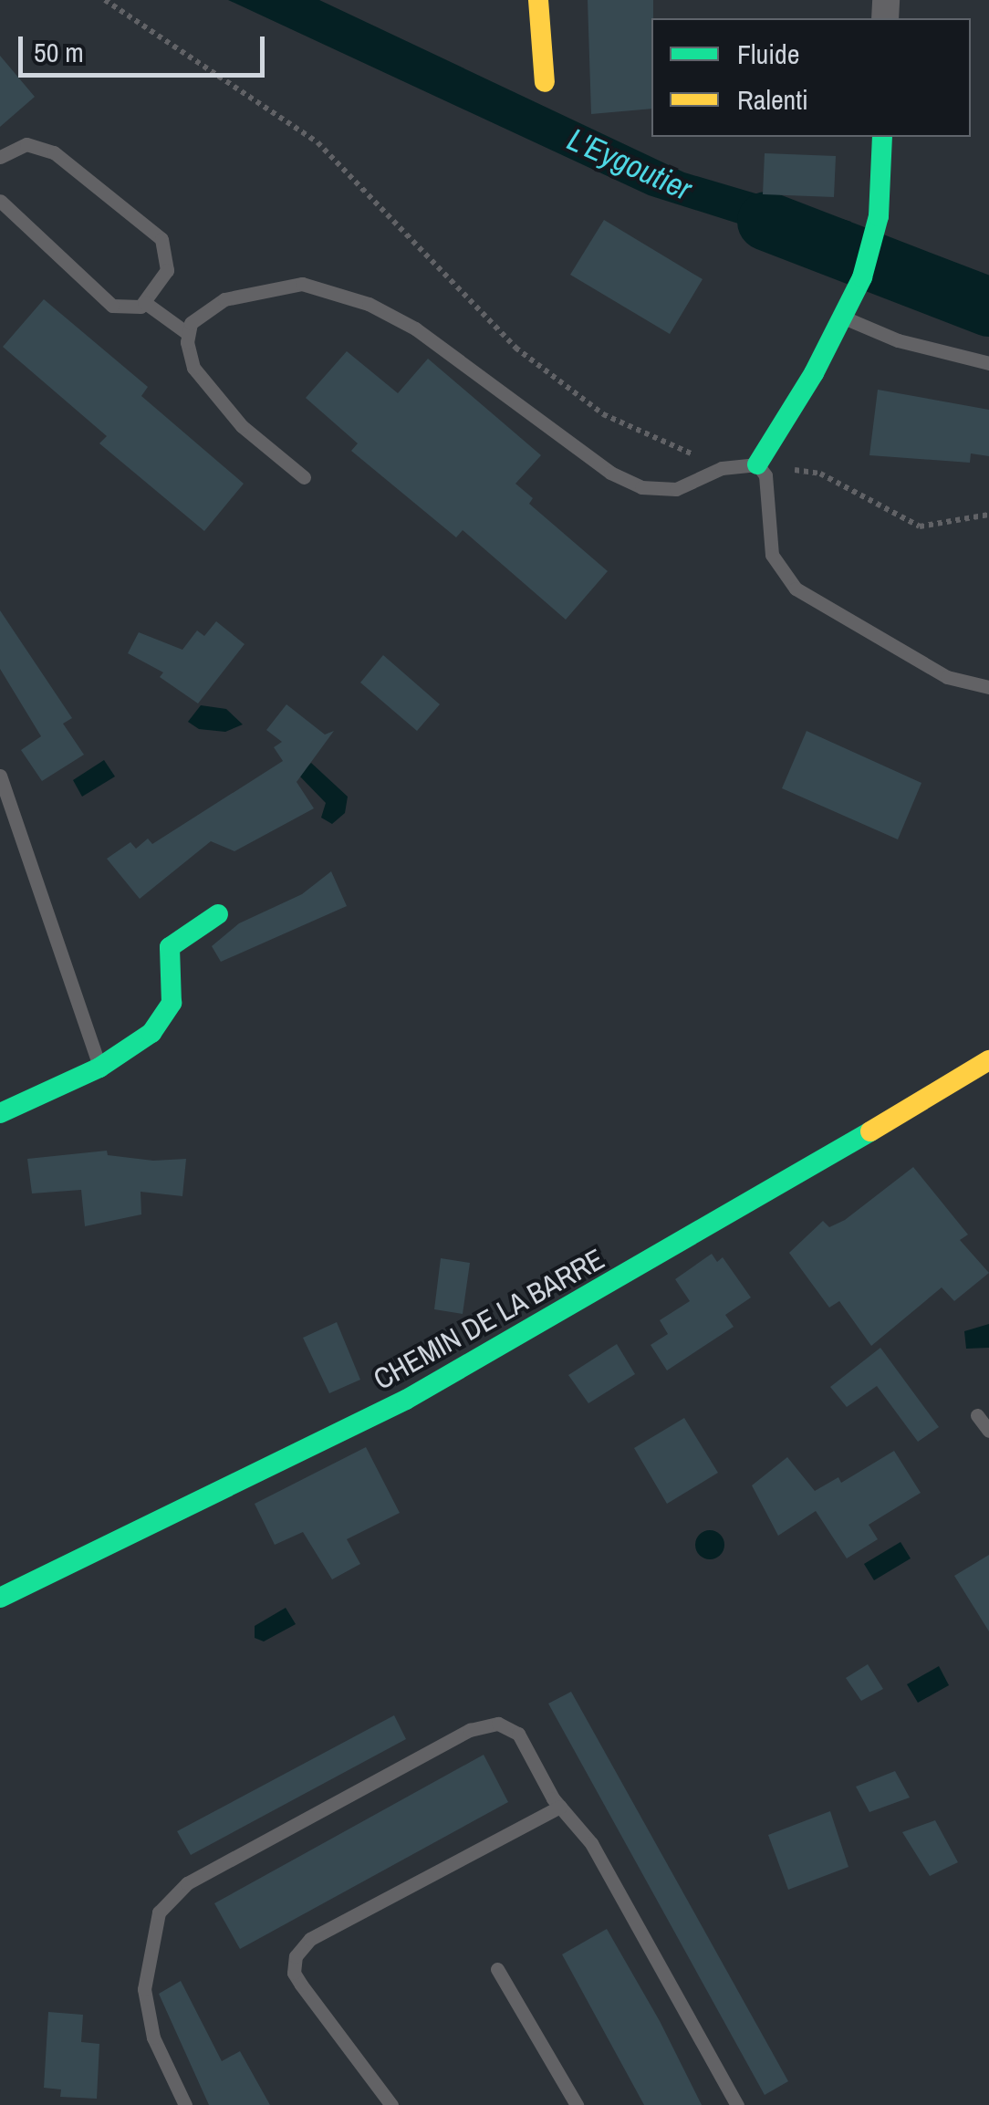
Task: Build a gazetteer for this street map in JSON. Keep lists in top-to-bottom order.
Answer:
{
  "streets": {
    "street": ["CHEMIN DE LA BARRE"]
  },
  "water": ["L'Eygoutier"],
  "legend": ["Fluide", "Ralenti"],
  "scale_bar": "50 m"
}
